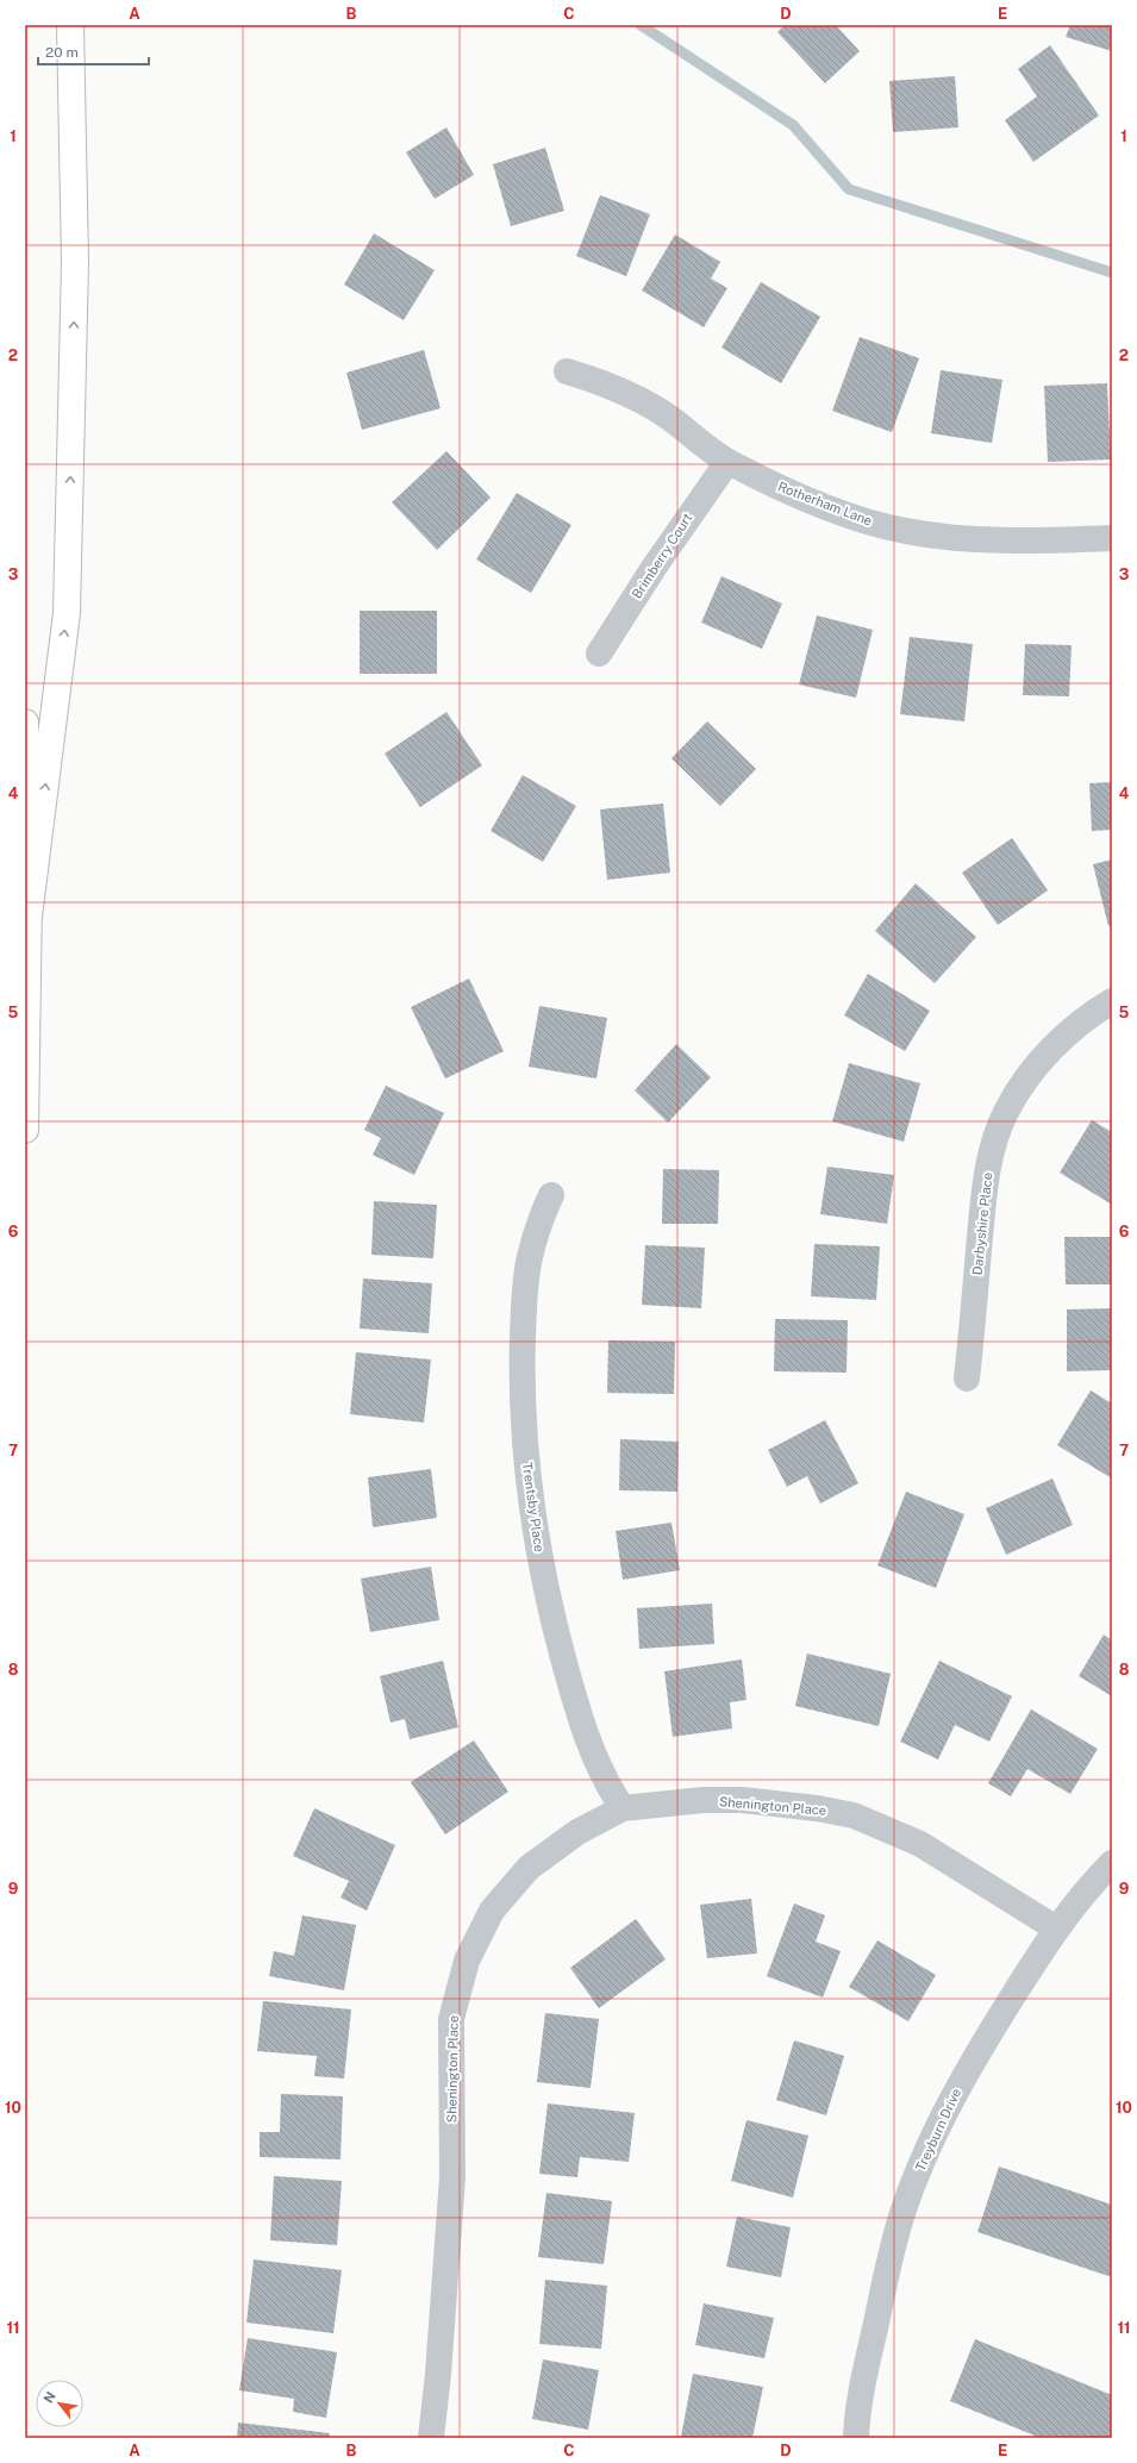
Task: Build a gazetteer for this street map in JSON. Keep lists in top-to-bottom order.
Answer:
{
  "streets": {
    "street": [
      "Rotherham Lane",
      "Brimberry Court",
      "Darbyshire Place",
      "Trentsby Place",
      "Shenington Place",
      "Treyburn Drive"
    ]
  },
  "crossings": [
    ["Rotherham Lane", "Brimberry Court"],
    ["Trentsby Place", "Shenington Place"],
    ["Shenington Place", "Treyburn Drive"]
  ],
  "scale_bar": "20 m",
  "north": "top left",
  "grid": {
    "columns": [
      "A",
      "B",
      "C",
      "D",
      "E"
    ],
    "rows": [
      "1",
      "2",
      "3",
      "4",
      "5",
      "6",
      "7",
      "8",
      "9",
      "10",
      "11"
    ]
  }
}
